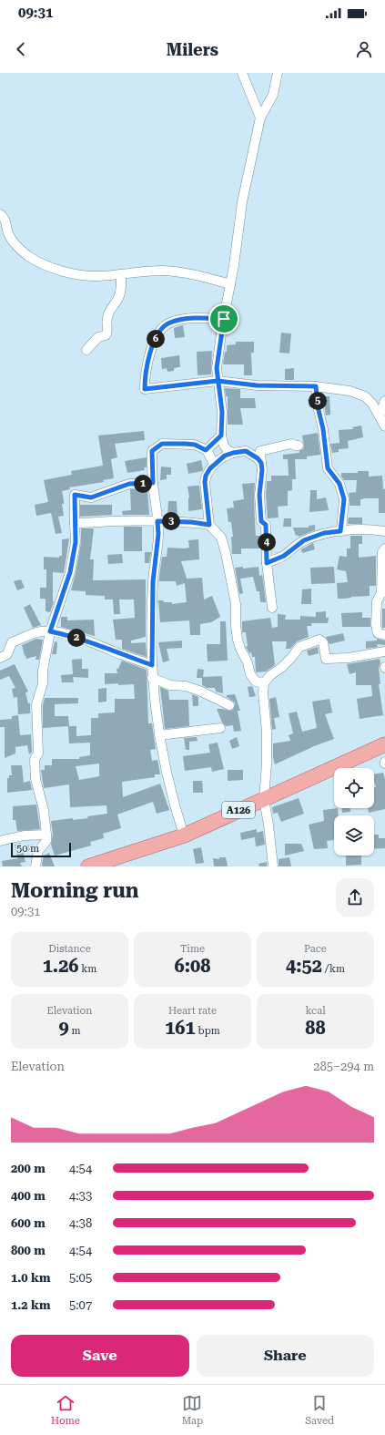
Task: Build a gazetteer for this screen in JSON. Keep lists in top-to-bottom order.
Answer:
{
  "streets": {
    "highway": ["A126"]
  },
  "scale_bar": "50 m",
  "page": {
    "status": "09:31",
    "header": "Milers",
    "pins": [
      "6",
      "5",
      "1",
      "3",
      "4",
      "2"
    ],
    "scale": "50 m",
    "heading": ["Morning run", "09:31"],
    "stats": [
      ["Distance", "1.26 km"],
      ["Time", "6:08"],
      ["Pace", "4:52 /km"],
      ["Elevation", "9 m"],
      ["Heart rate", "161 bpm"],
      ["kcal", "88"]
    ],
    "chart": ["Elevation", "285–294 m"],
    "list": [
      {
        "name": "200 m",
        "note": "4:54"
      },
      {
        "name": "400 m",
        "note": "4:33"
      },
      {
        "name": "600 m",
        "note": "4:38"
      },
      {
        "name": "800 m",
        "note": "4:54"
      },
      {
        "name": "1.0 km",
        "note": "5:05"
      },
      {
        "name": "1.2 km",
        "note": "5:07"
      }
    ],
    "buttons": ["Save", "Share"],
    "tabs": ["Home", "Map", "Saved"]
  }
}
